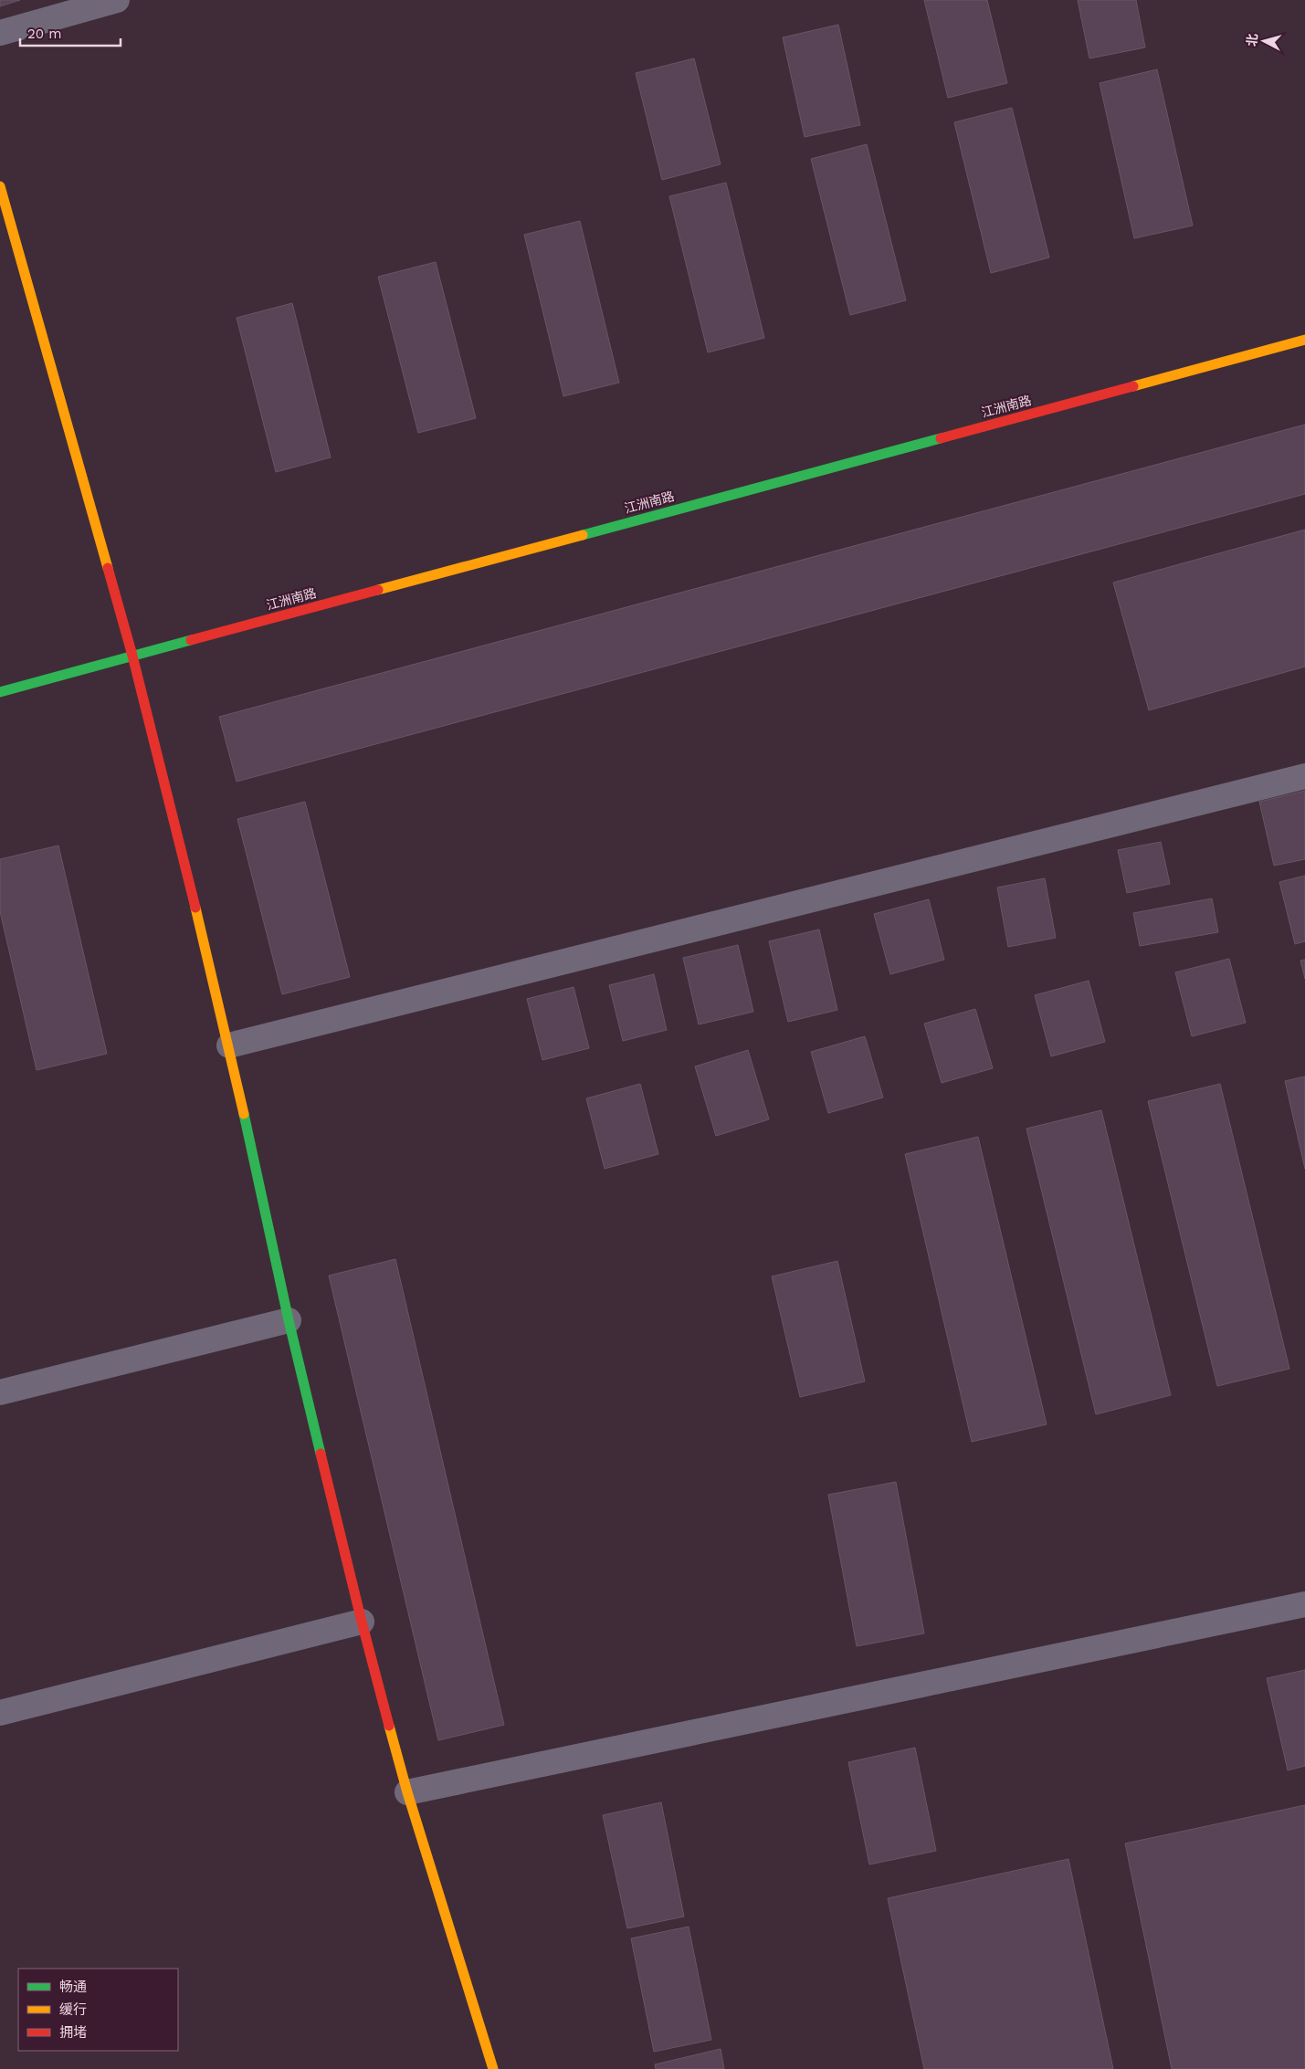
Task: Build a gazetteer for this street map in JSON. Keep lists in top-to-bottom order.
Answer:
{
  "streets": {
    "street": ["江洲南路"]
  },
  "legend": ["畅通", "缓行", "拥堵"],
  "scale_bar": "20 m",
  "north": "left"
}
